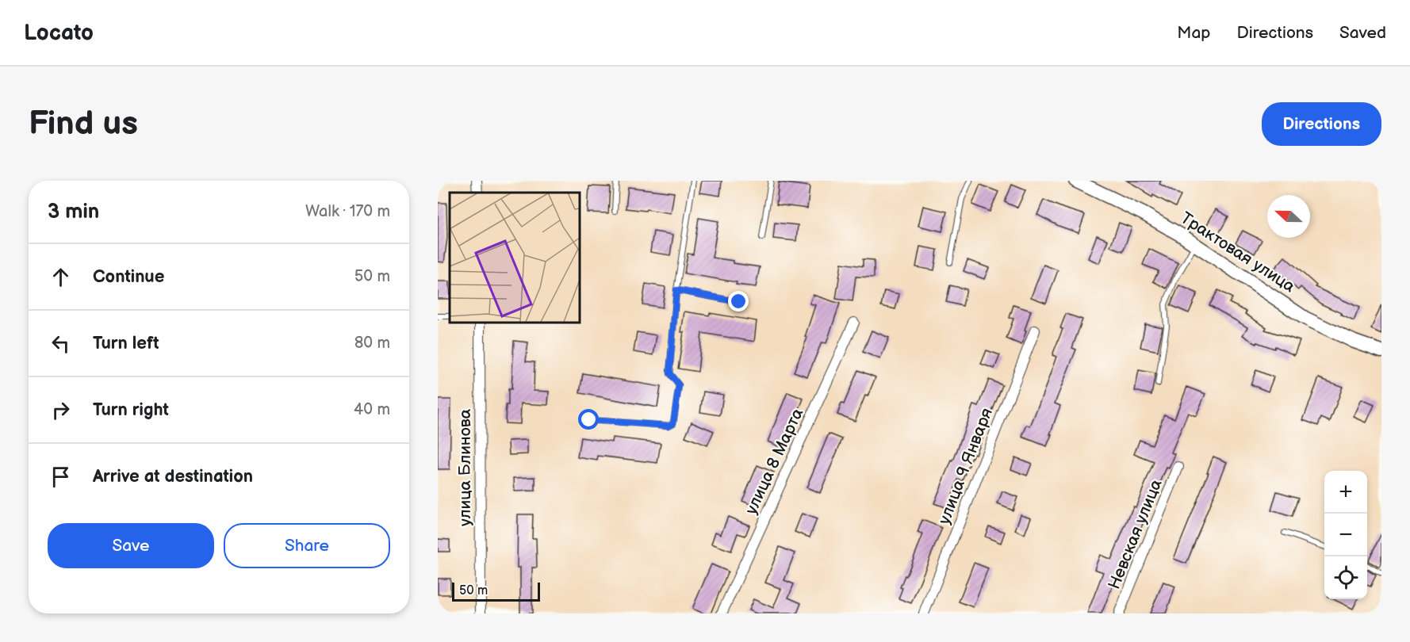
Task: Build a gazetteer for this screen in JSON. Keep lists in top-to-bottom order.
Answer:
{
  "streets": {
    "street": [
      "Трактовая улица",
      "улица 8 Марта",
      "улица 9 Января",
      "улица Блинова",
      "Невская улица"
    ]
  },
  "scale_bar": "50 m",
  "north": "left",
  "page": {
    "header": "Locato",
    "nav": ["Map", "Directions", "Saved"],
    "buttons": [
      "Directions",
      ["Save", "Share"]
    ],
    "title": "Find us",
    "heading": ["3 min", "Walk · 170 m"],
    "list": [
      ["Continue", "50 m"],
      ["Turn left", "80 m"],
      ["Turn right", "40 m"],
      "Arrive at destination"
    ],
    "map_buttons": ["+", "−"],
    "scale": "50 m"
  }
}
